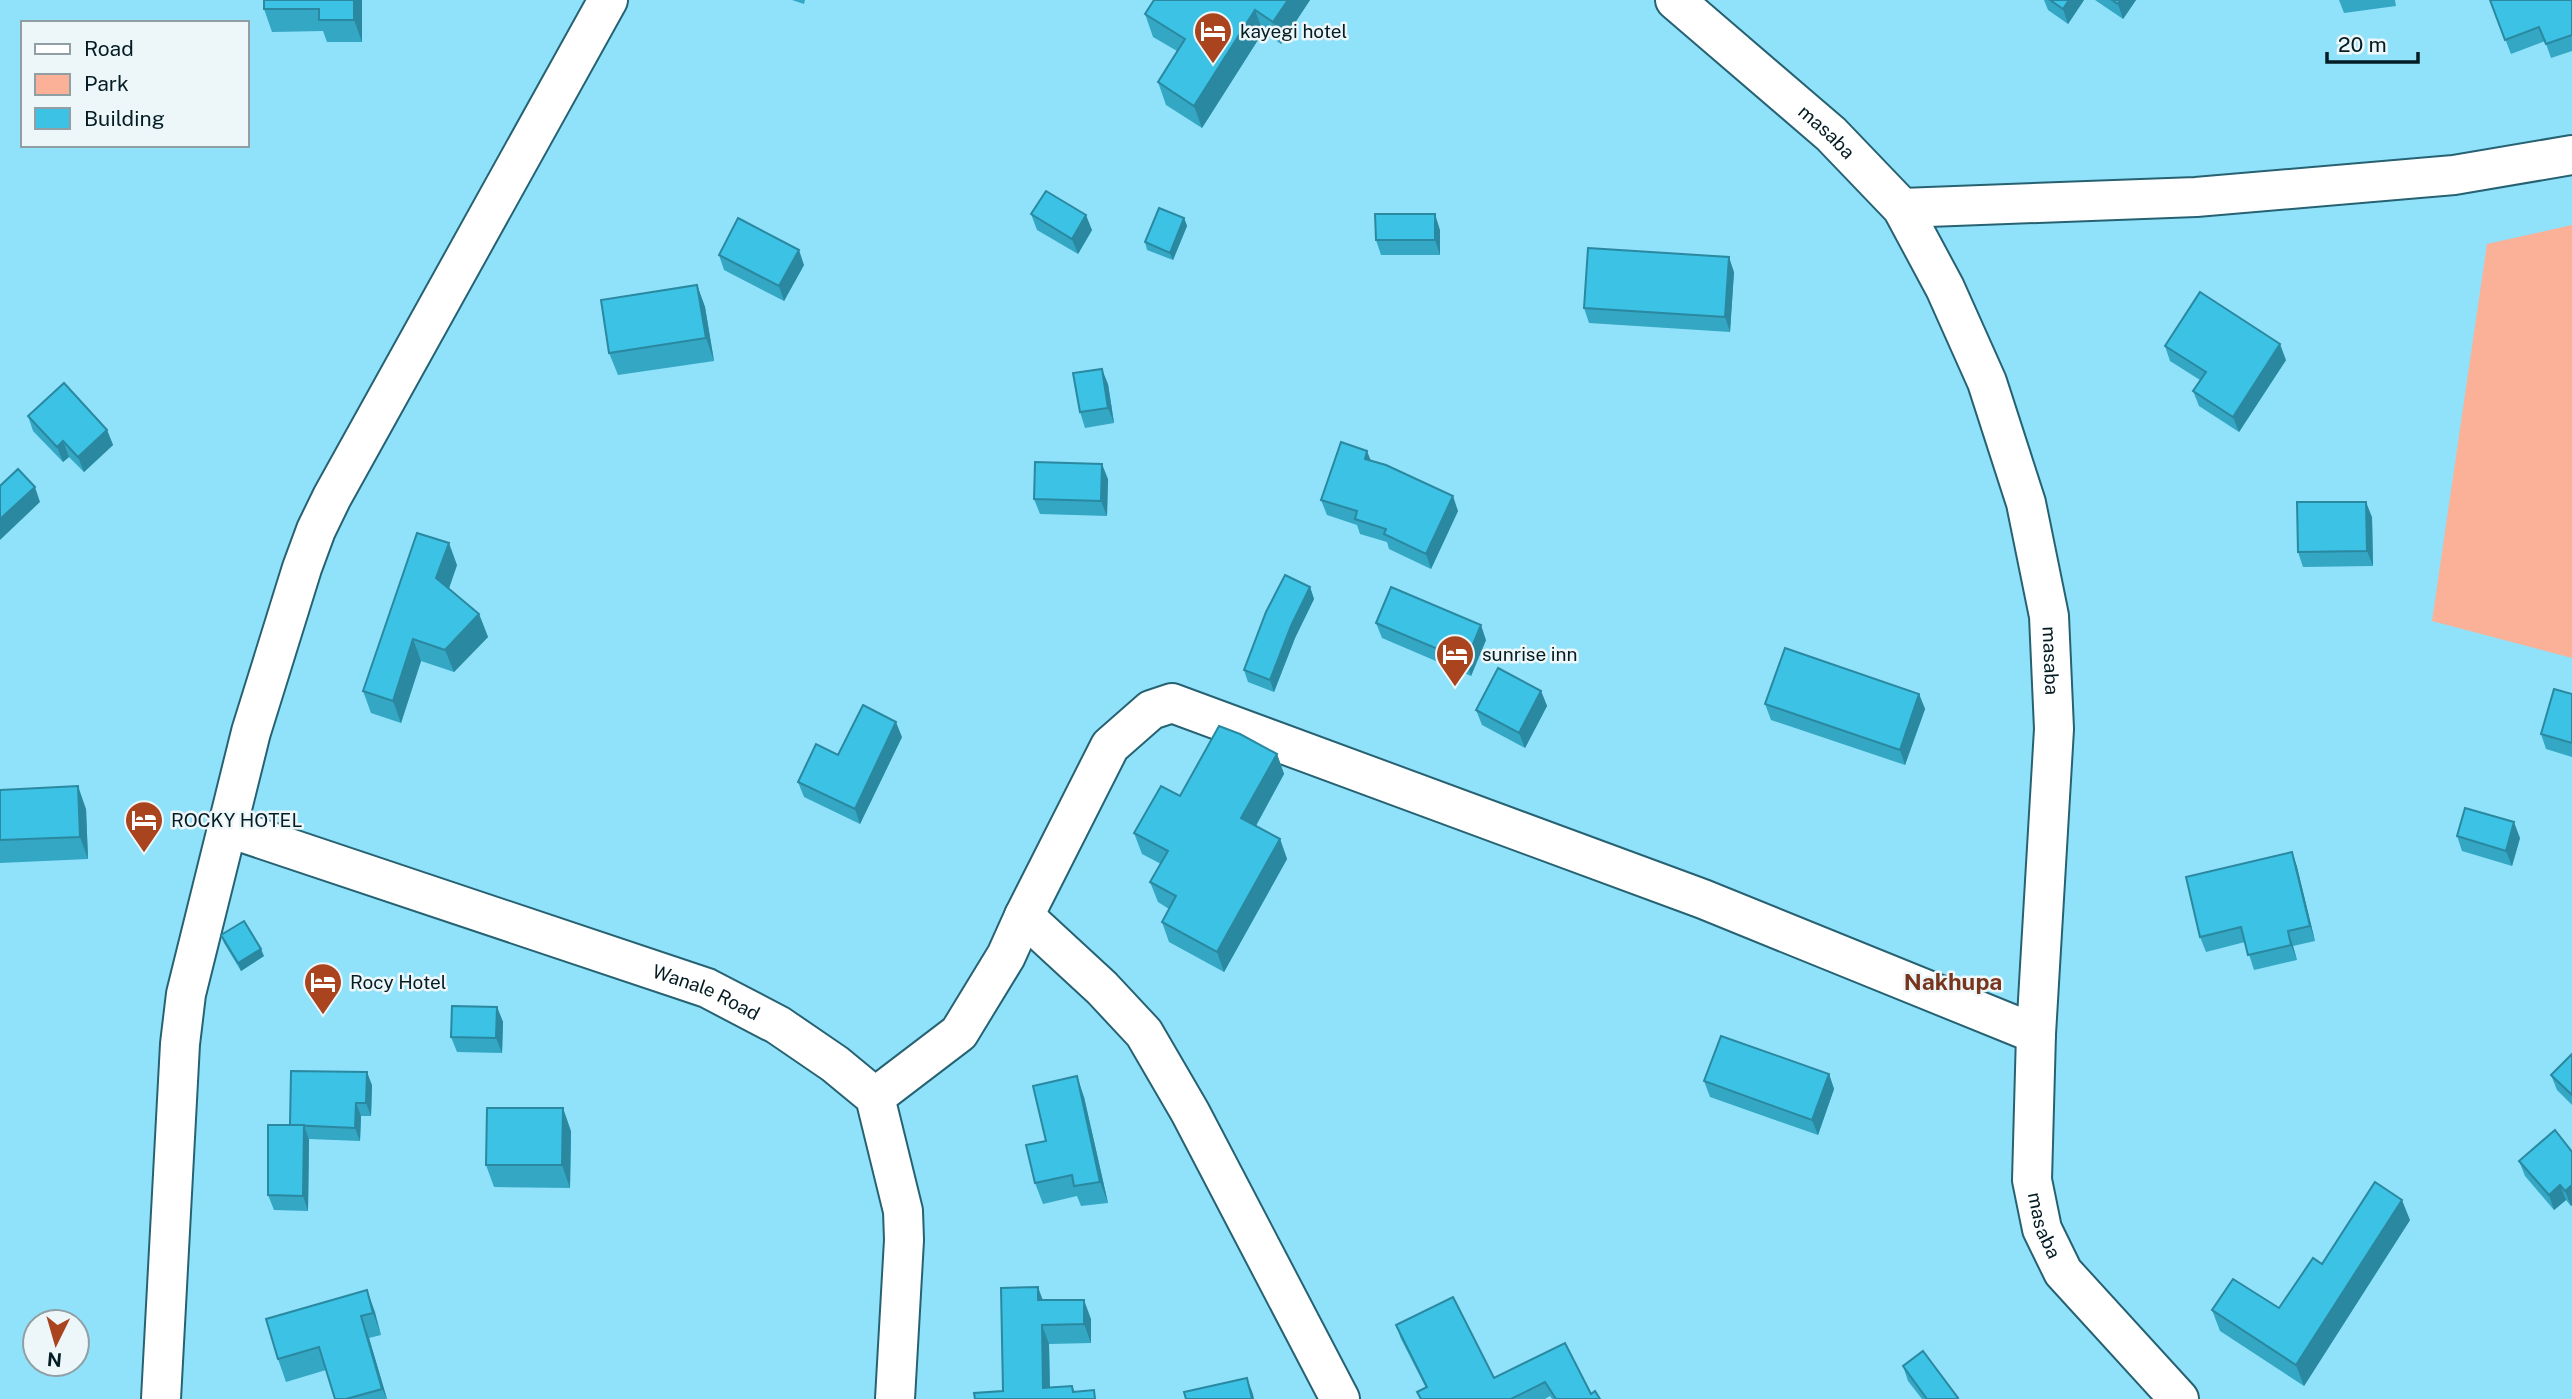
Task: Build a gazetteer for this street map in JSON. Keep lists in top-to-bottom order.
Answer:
{
  "streets": {
    "street": ["masaba", "Wanale Road"]
  },
  "districts": ["Nakhupa"],
  "places": {
    "hotel": [
      "kayegi hotel",
      "sunrise inn",
      "ROCKY HOTEL",
      "Rocy Hotel"
    ]
  },
  "legend": ["Road", "Park", "Building"],
  "scale_bar": "20 m",
  "north": "bottom"
}
